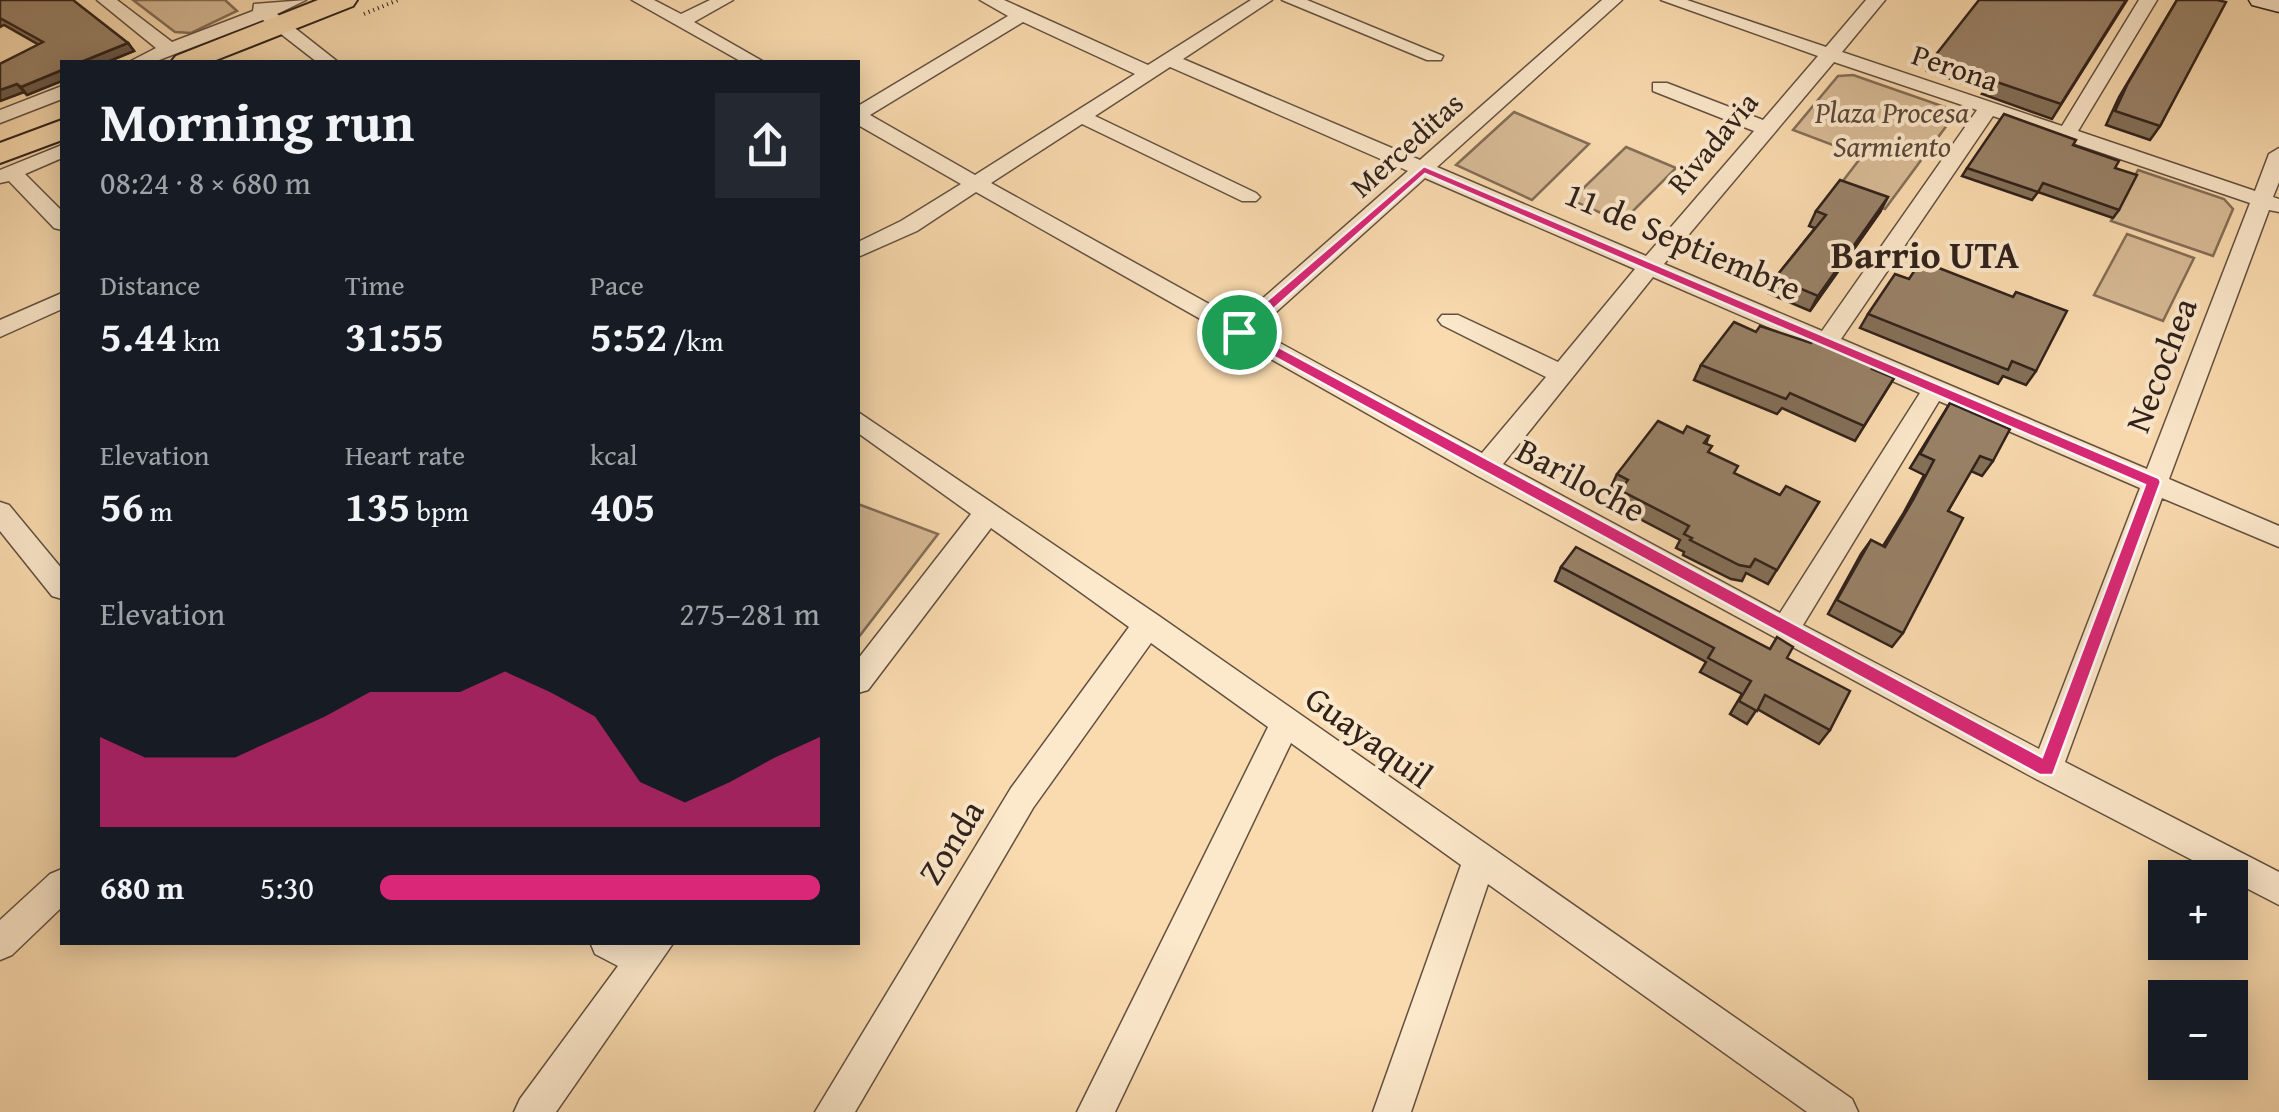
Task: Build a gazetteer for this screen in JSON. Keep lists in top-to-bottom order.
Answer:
{
  "streets": {
    "street": [
      "Perona",
      "Rivadavia",
      "Merceditas",
      "11 de Septiembre",
      "Necochea",
      "Bariloche",
      "Guayaquil",
      "Zonda"
    ]
  },
  "crossings": [
    ["Perona", "Rivadavia"],
    ["Perona", "Necochea"],
    ["Rivadavia", "11 de Septiembre"],
    ["Rivadavia", "Bariloche"],
    ["Merceditas", "11 de Septiembre"],
    ["Merceditas", "Bariloche"],
    ["11 de Septiembre", "Necochea"],
    ["Necochea", "Bariloche"],
    ["Guayaquil", "Zonda"]
  ],
  "districts": ["Barrio UTA"],
  "parks": ["Plaza Procesa Sarmiento"],
  "page": {
    "heading": ["Morning run", "08:24 · 8 × 680 m"],
    "stats": [
      ["Distance", "5.44 km"],
      ["Time", "31:55"],
      ["Pace", "5:52 /km"],
      ["Elevation", "56 m"],
      ["Heart rate", "135 bpm"],
      ["kcal", "405"]
    ],
    "chart": ["Elevation", "275–281 m"],
    "list": [
      {
        "name": "680 m",
        "note": "5:30"
      }
    ],
    "map_buttons": ["+", "−"]
  }
}
